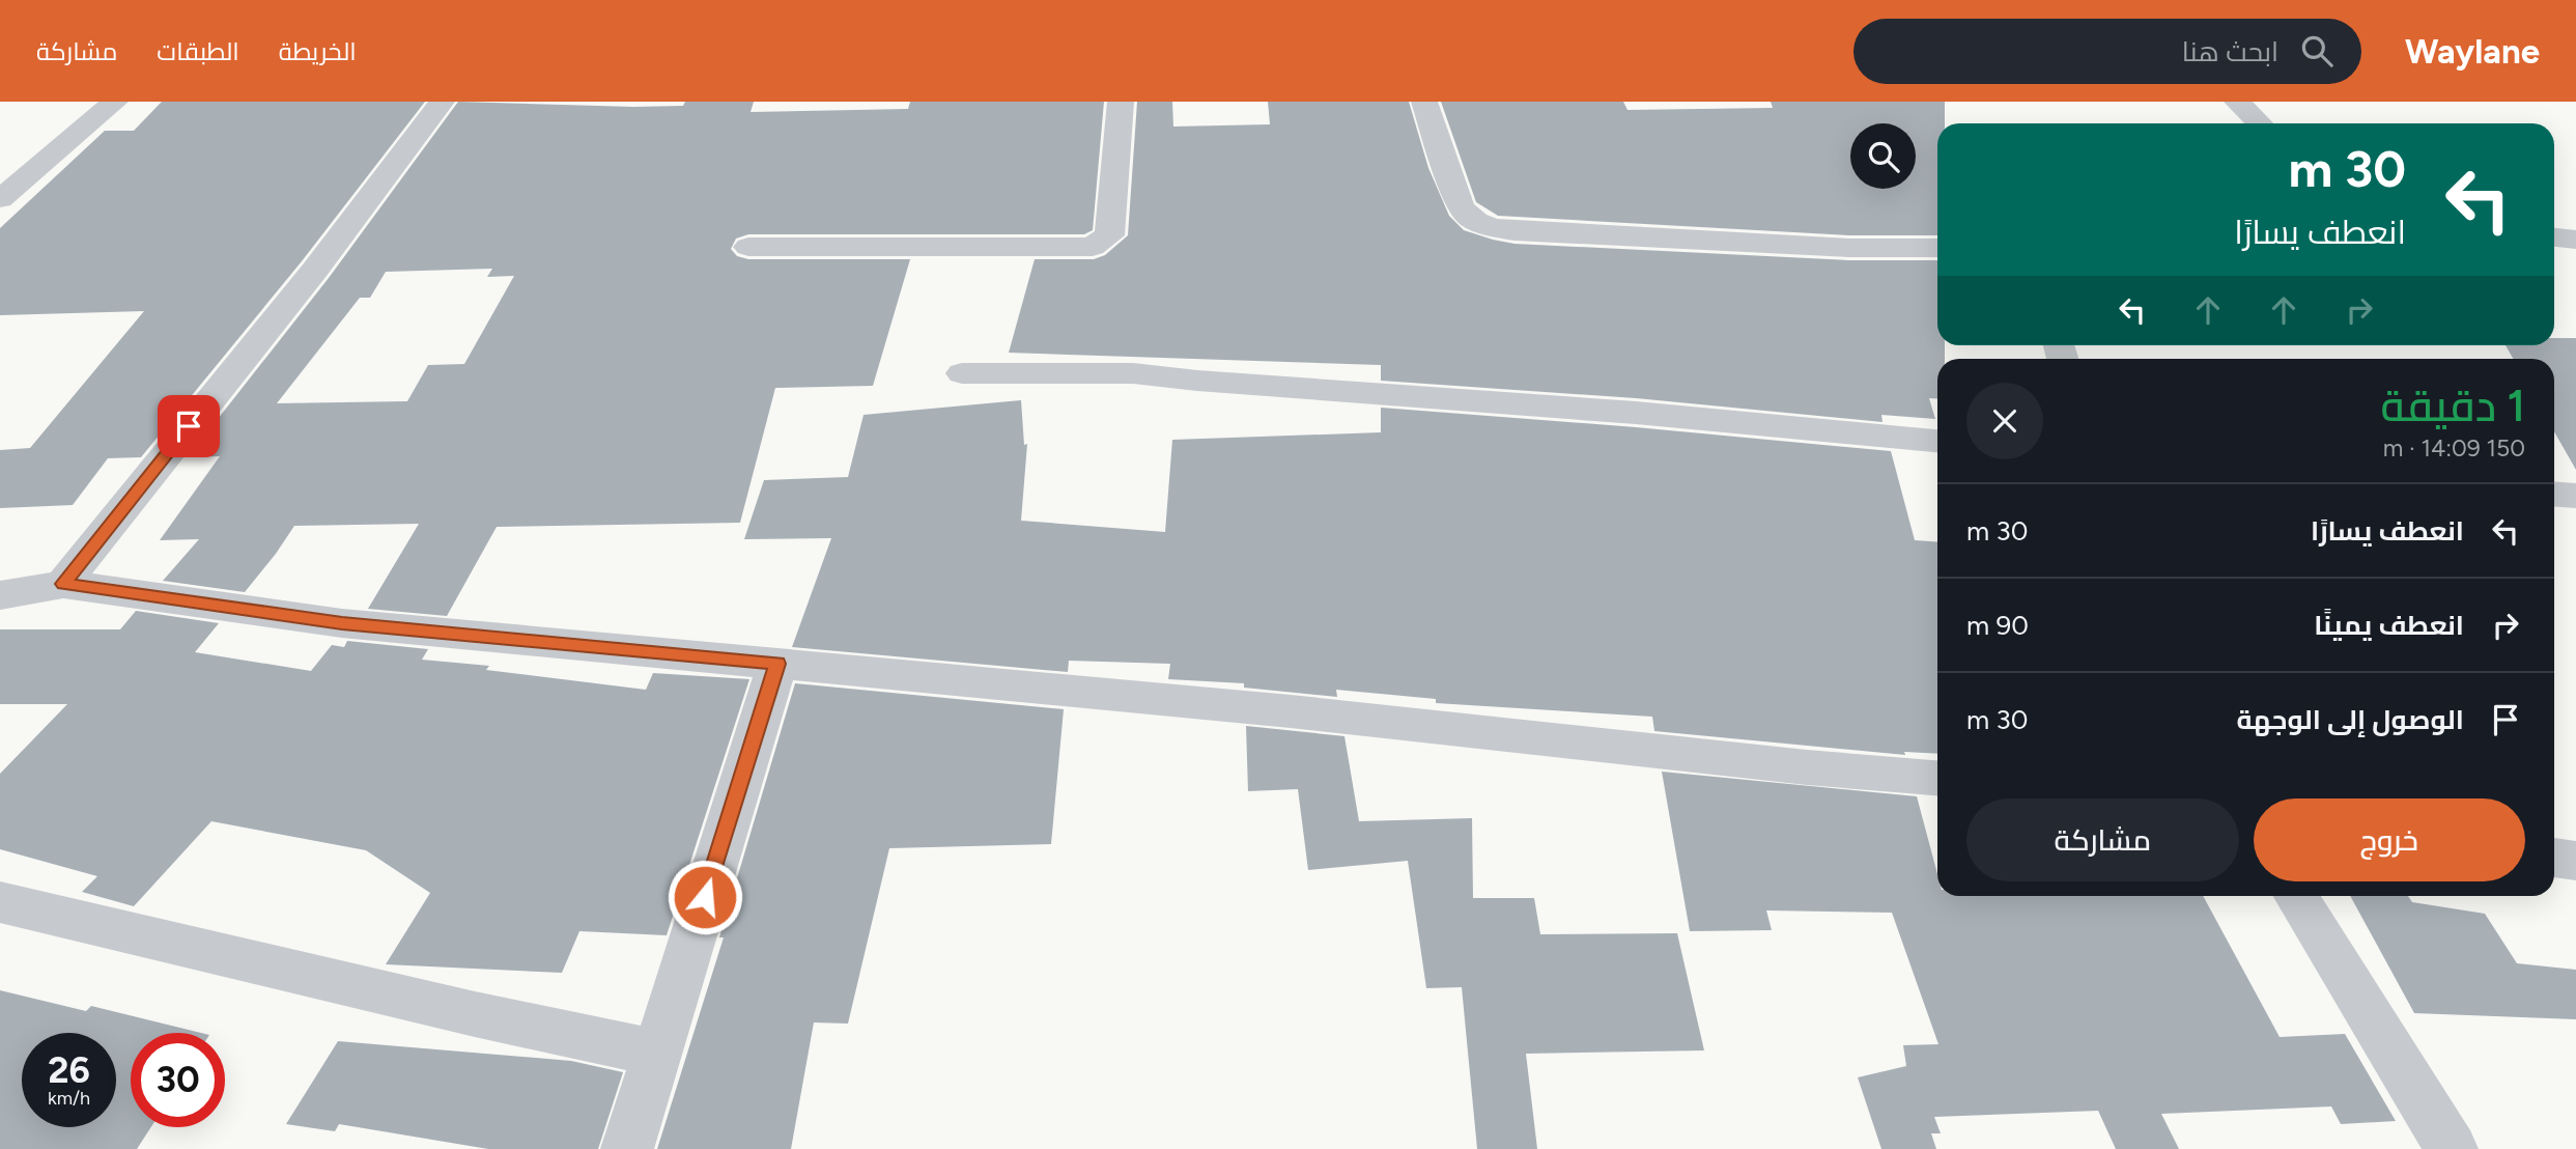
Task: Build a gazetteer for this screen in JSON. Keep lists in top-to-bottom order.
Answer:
{
  "page": {
    "header": "Waylane",
    "search": "ابحث هنا",
    "nav": ["الخريطة", "الطبقات", "مشاركة"],
    "turn": ["30 m", "انعطف يسارًا"],
    "heading": ["1 دقيقة", "150 m · 14:09"],
    "list": [
      {
        "name": "انعطف يسارًا",
        "value": "30 m"
      },
      {
        "name": "انعطف يمينًا",
        "value": "90 m"
      },
      {
        "name": "الوصول إلى الوجهة",
        "value": "30 m"
      }
    ],
    "buttons": ["خروج", "مشاركة"],
    "speed": "26 km/h",
    "limit": "30"
  }
}
